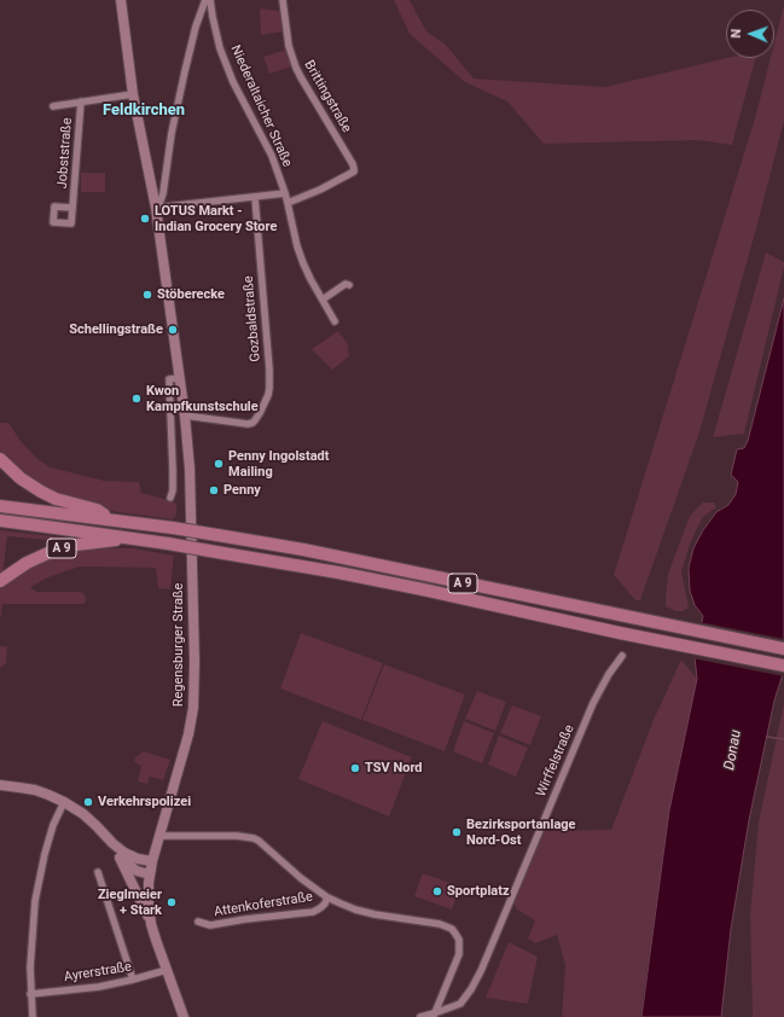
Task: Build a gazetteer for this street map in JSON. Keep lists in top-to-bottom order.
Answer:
{
  "streets": {
    "highway": ["A 9"],
    "street": [
      "Brittingstraße",
      "Niederaltaicher Straße",
      "Jobststraße",
      "Gozbaldstraße",
      "Regensburger Straße",
      "Wirffelstraße",
      "Attenkoferstraße",
      "Ayrerstraße"
    ]
  },
  "crossings": [
    ["Brittingstraße", "Niederaltaicher Straße"],
    ["Gozbaldstraße", "Regensburger Straße"],
    ["Regensburger Straße", "Ayrerstraße"]
  ],
  "districts": ["Feldkirchen"],
  "water": ["Donau"],
  "places": [
    "LOTUS Markt - Indian Grocery Store",
    "Stöberecke",
    "Schellingstraße",
    "Kwon Kampfkunstschule",
    "Penny Ingolstadt Mailing",
    "Penny",
    "TSV Nord",
    "Verkehrspolizei",
    "Bezirksportanlage Nord-Ost",
    "Sportplatz",
    "Zieglmeier + Stark"
  ],
  "north": "left"
}
